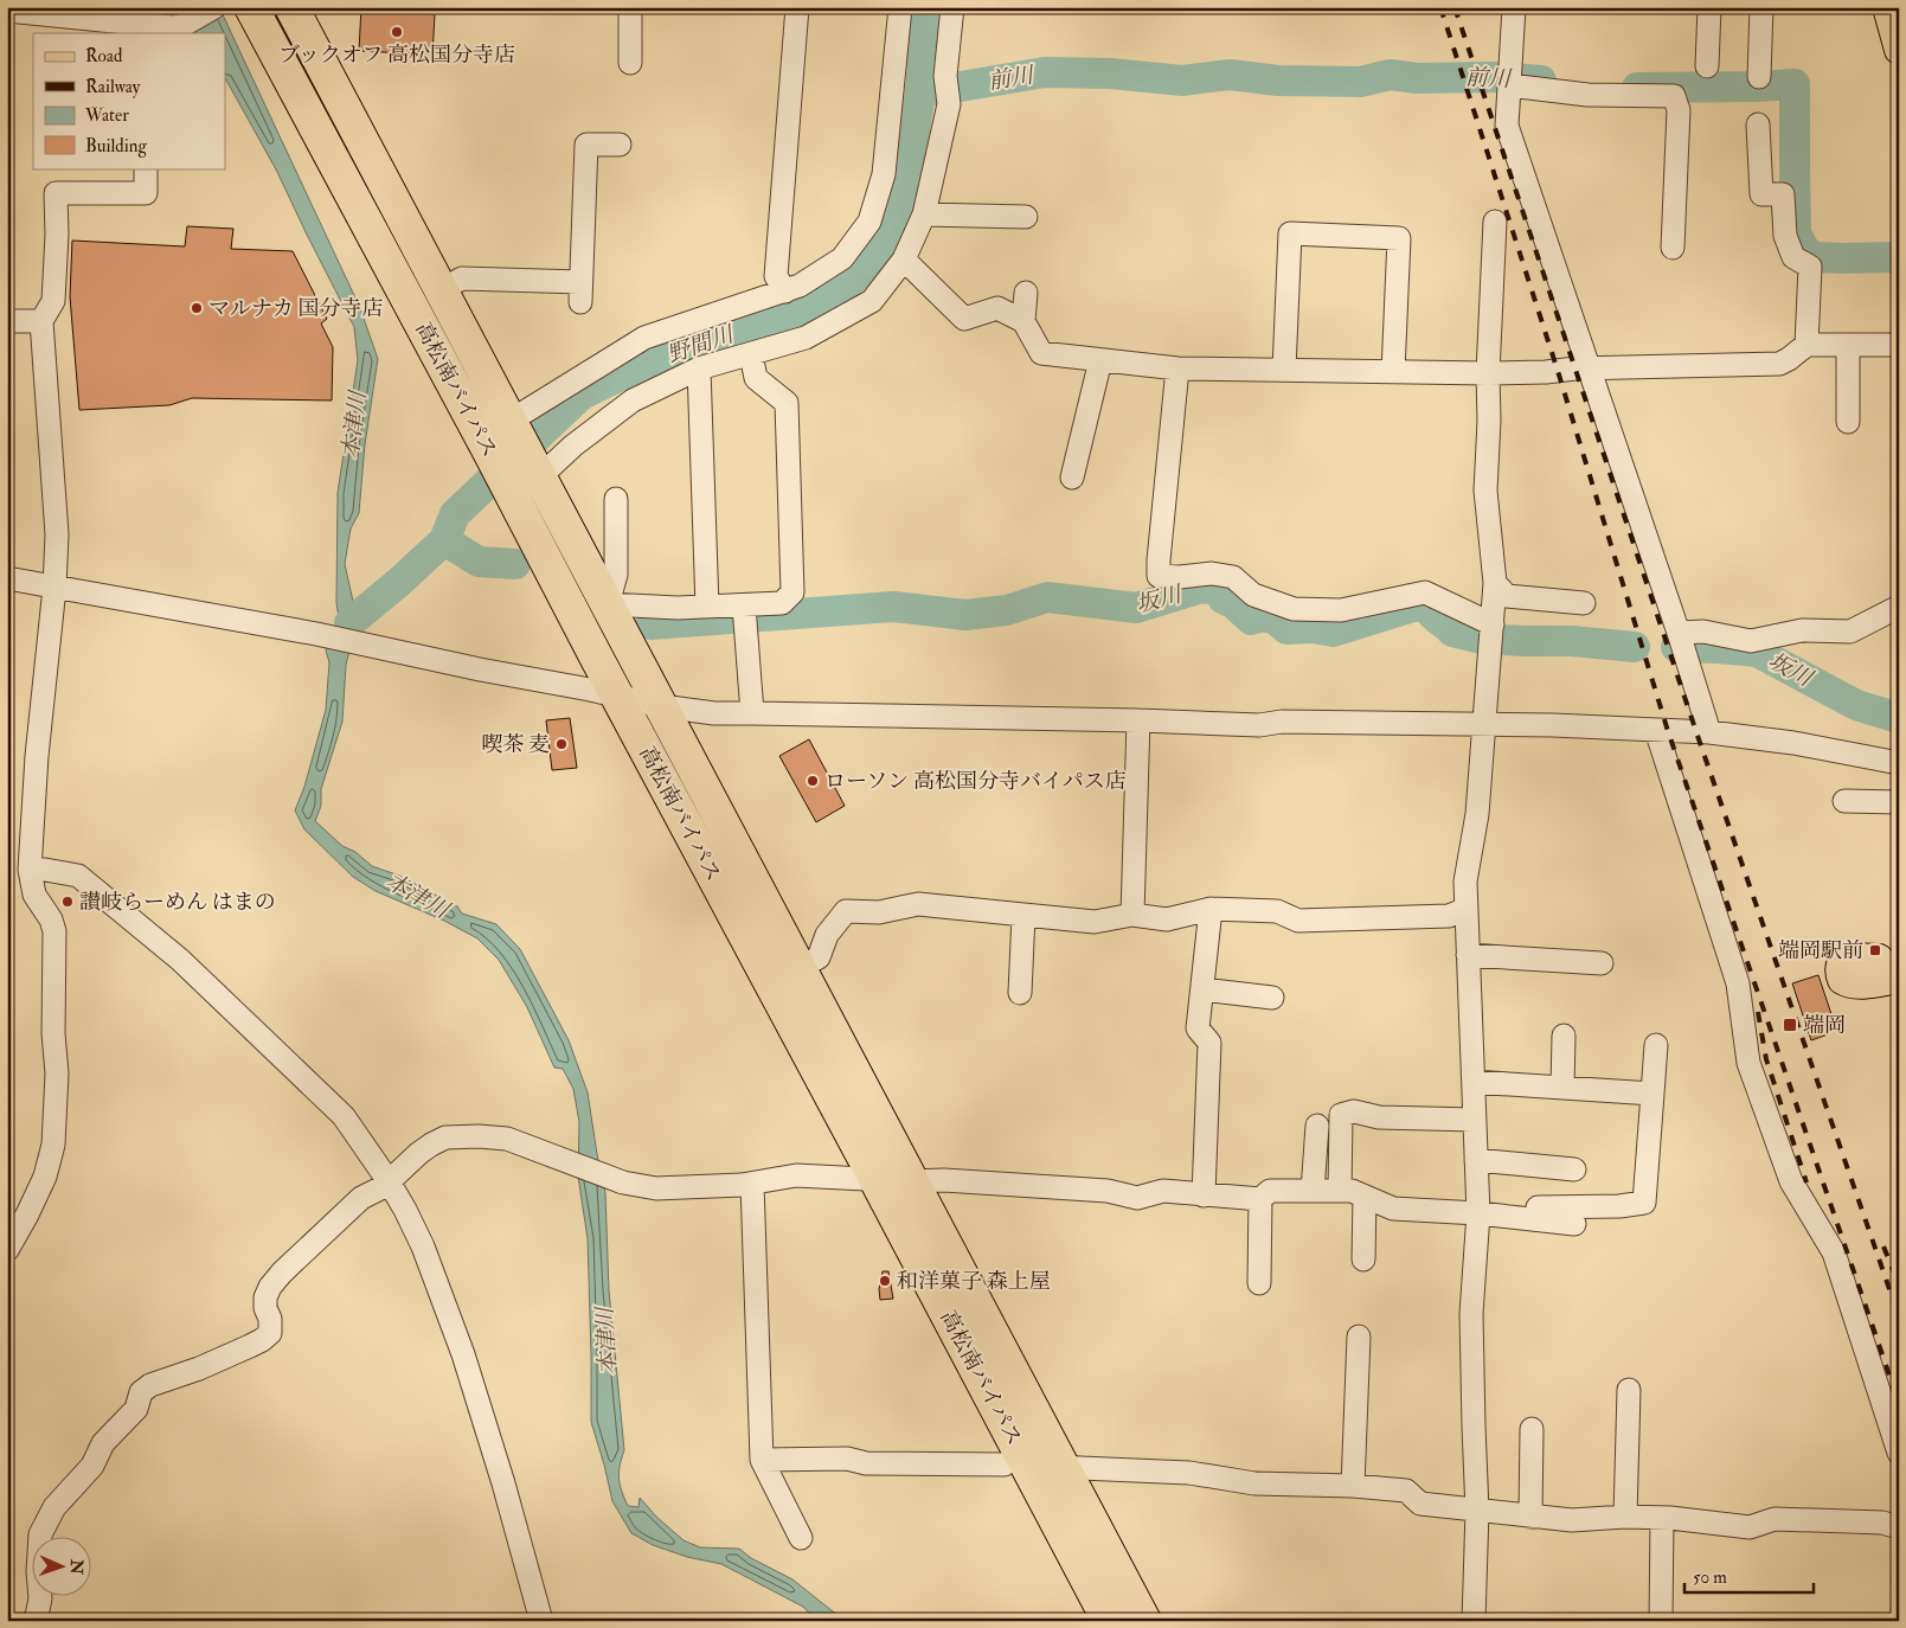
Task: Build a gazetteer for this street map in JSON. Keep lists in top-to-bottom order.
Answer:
{
  "streets": {
    "highway": ["高松南バイパス"]
  },
  "water": [
    "前川",
    "野間川",
    "本津川",
    "坂川"
  ],
  "places": {
    "other": [
      "ブックオフ 高松国分寺店",
      "マルナカ 国分寺店",
      "喫茶 麦",
      "ローソン 高松国分寺バイパス店",
      "讃岐らーめん はまの",
      "和洋菓子 森上屋"
    ],
    "transit": ["端岡駅前", "端岡"]
  },
  "legend": [
    "Road",
    "Railway",
    "Water",
    "Building"
  ],
  "scale_bar": "50 m",
  "north": "right"
}
